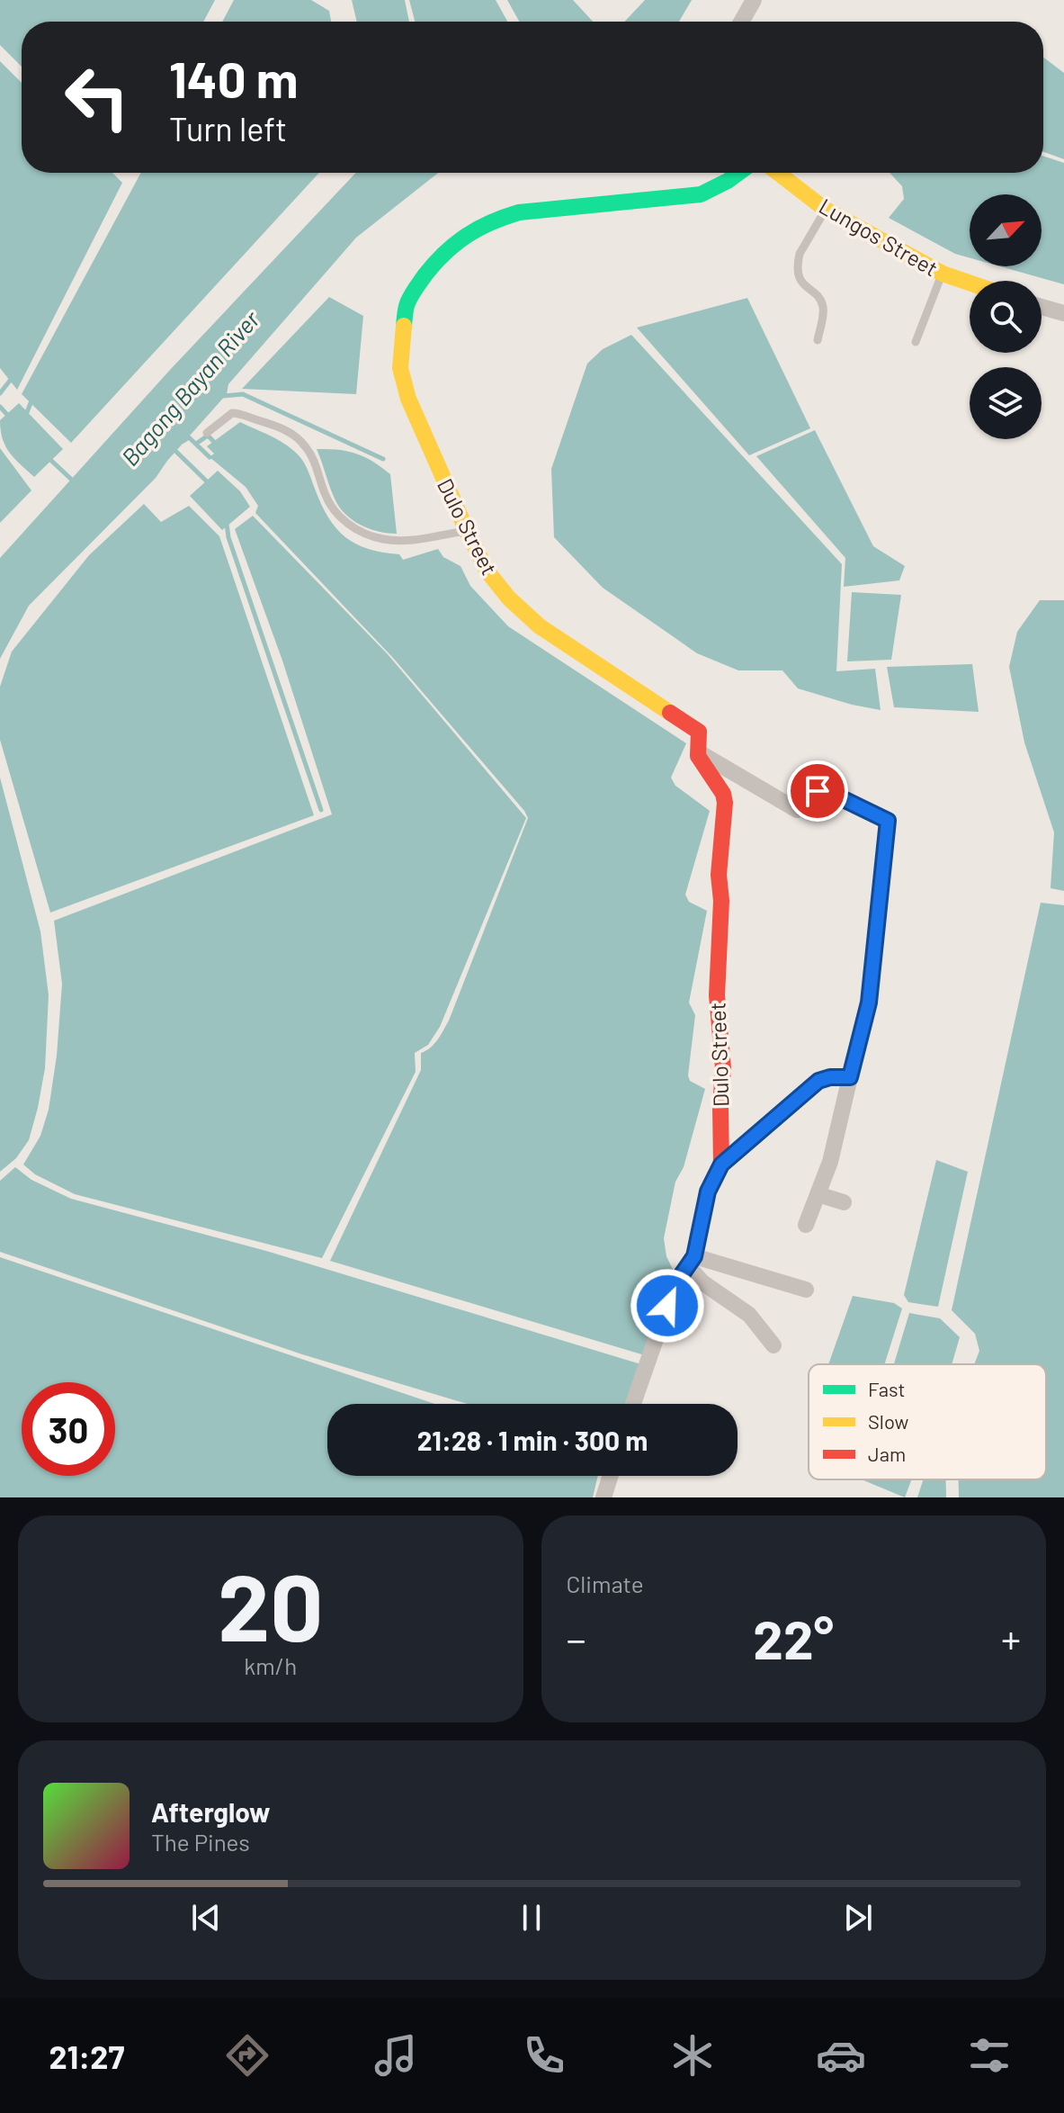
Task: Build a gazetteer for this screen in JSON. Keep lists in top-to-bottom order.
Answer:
{
  "streets": {
    "street": ["Lungos Street", "Dulo Street"]
  },
  "water": ["Bagong Bayan River"],
  "legend": ["Fast", "Slow", "Jam"],
  "north": "top right",
  "page": {
    "turn": ["140 m", "Turn left"],
    "limit": "30",
    "trip": "21:28 · 1 min · 300 m",
    "tile": [
      ["20", "km/h"],
      "Climate"
    ],
    "heat": ["−", "22°", "+"],
    "song": ["Afterglow", "The Pines"],
    "tabs": "21:27"
  }
}
